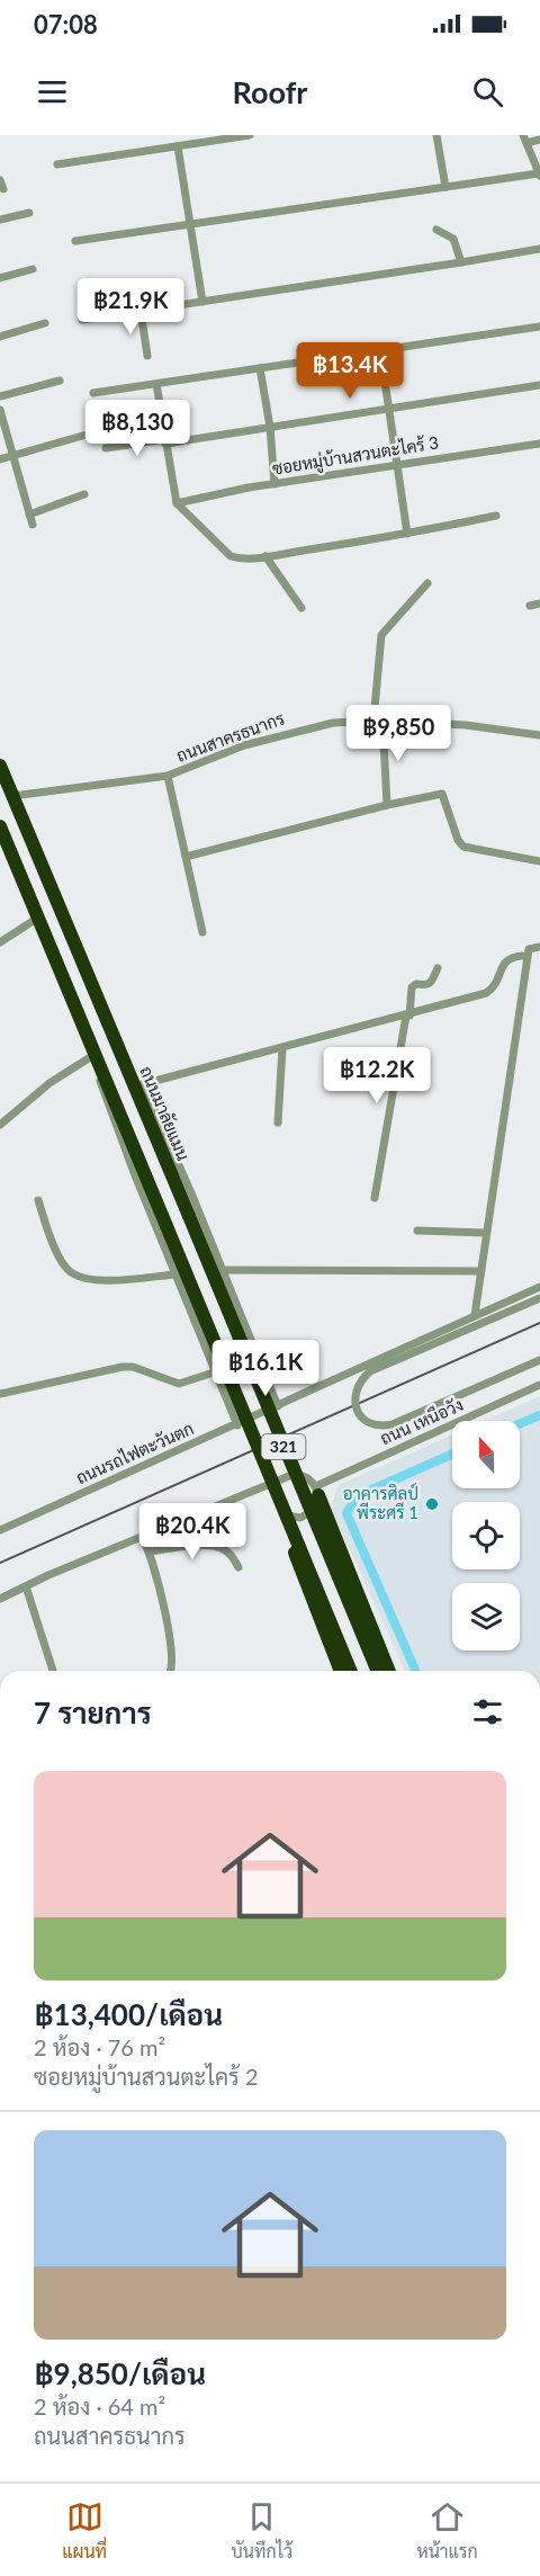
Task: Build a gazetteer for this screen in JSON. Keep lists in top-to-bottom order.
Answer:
{
  "streets": {
    "highway": ["ถนนมาลัยแมน", "321"],
    "street": [
      "ซอยหมู่บ้านสวนตะไคร้ 3",
      "ถนนสาครธนากร",
      "ถนน เหนือวัง",
      "ถนนรถไฟตะวันตก"
    ]
  },
  "crossings": [
    ["ถนนสาครธนากร", "ถนนมาลัยแมน"],
    ["ถนน เหนือวัง", "321"]
  ],
  "places": ["อาคารศิลป์ พีระศรี 1"],
  "north": "top",
  "page": {
    "status": "07:08",
    "header": "Roofr",
    "price": [
      "฿21.9K",
      "฿13.4K",
      "฿8,130",
      "฿9,850",
      "฿12.2K",
      "฿16.1K",
      "฿20.4K"
    ],
    "heading": "7 รายการ",
    "list": [
      {
        "name": "฿13,400/เดือน",
        "note": "2 ห้อง · 76 m² · ซอยหมู่บ้านสวนตะไคร้ 2"
      },
      {
        "name": "฿9,850/เดือน",
        "note": "2 ห้อง · 64 m² · ถนนสาครธนากร"
      }
    ],
    "tabs": ["แผนที่", "บันทึกไว้", "หน้าแรก"]
  }
}
